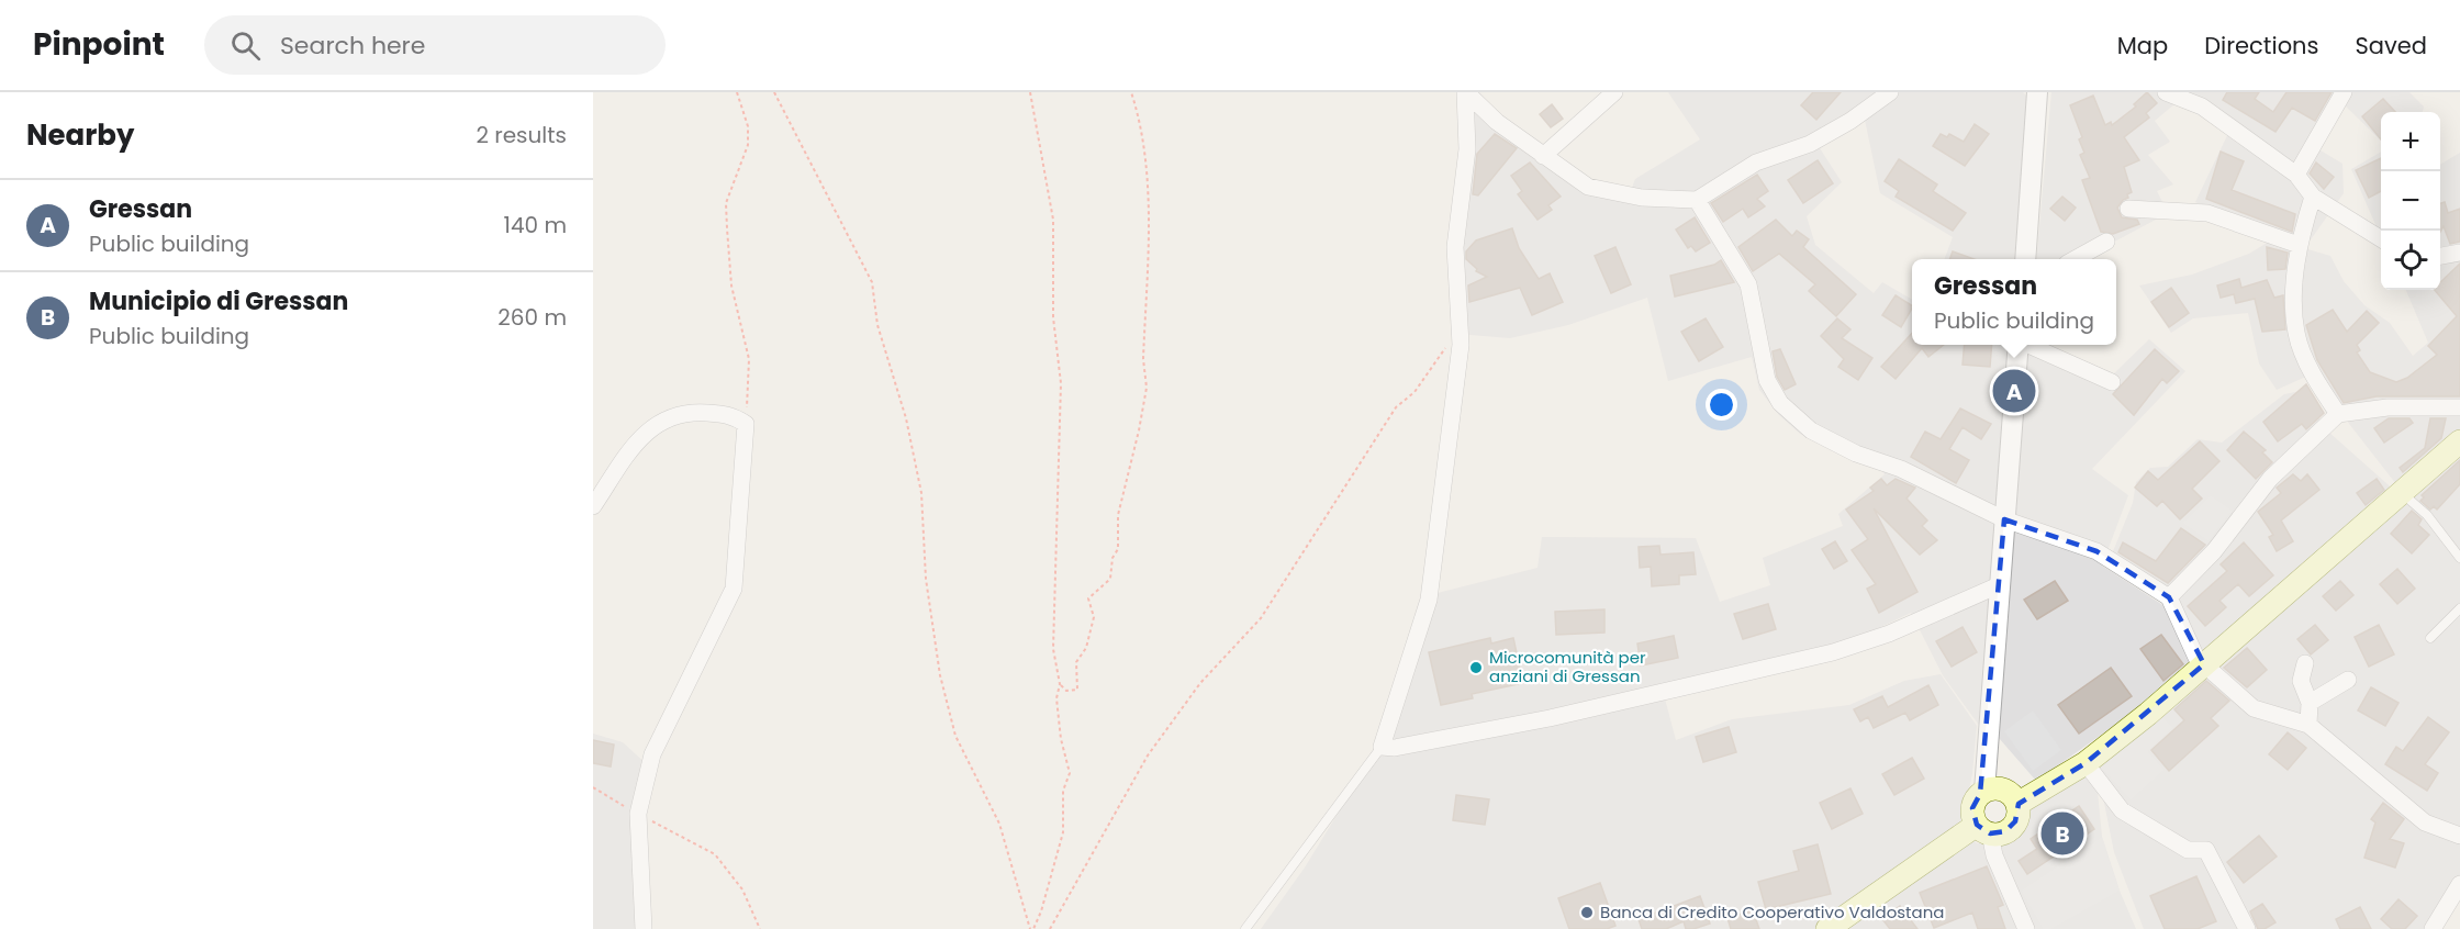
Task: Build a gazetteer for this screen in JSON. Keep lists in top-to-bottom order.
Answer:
{
  "places": ["Microcomunità per anziani di Gressan", "Banca di Credito Cooperativo Valdostana"],
  "page": {
    "header": "Pinpoint",
    "search": "Search here",
    "nav": ["Map", "Directions", "Saved"],
    "heading": ["Nearby", "2 results"],
    "map_buttons": ["+", "−"],
    "list": [
      {
        "mark": "A",
        "name": "Gressan",
        "note": "Public building",
        "value": "140 m"
      },
      {
        "mark": "B",
        "name": "Municipio di Gressan",
        "note": "Public building",
        "value": "260 m"
      }
    ],
    "popup": ["Gressan", "Public building"],
    "pins": ["A", "B"]
  }
}
